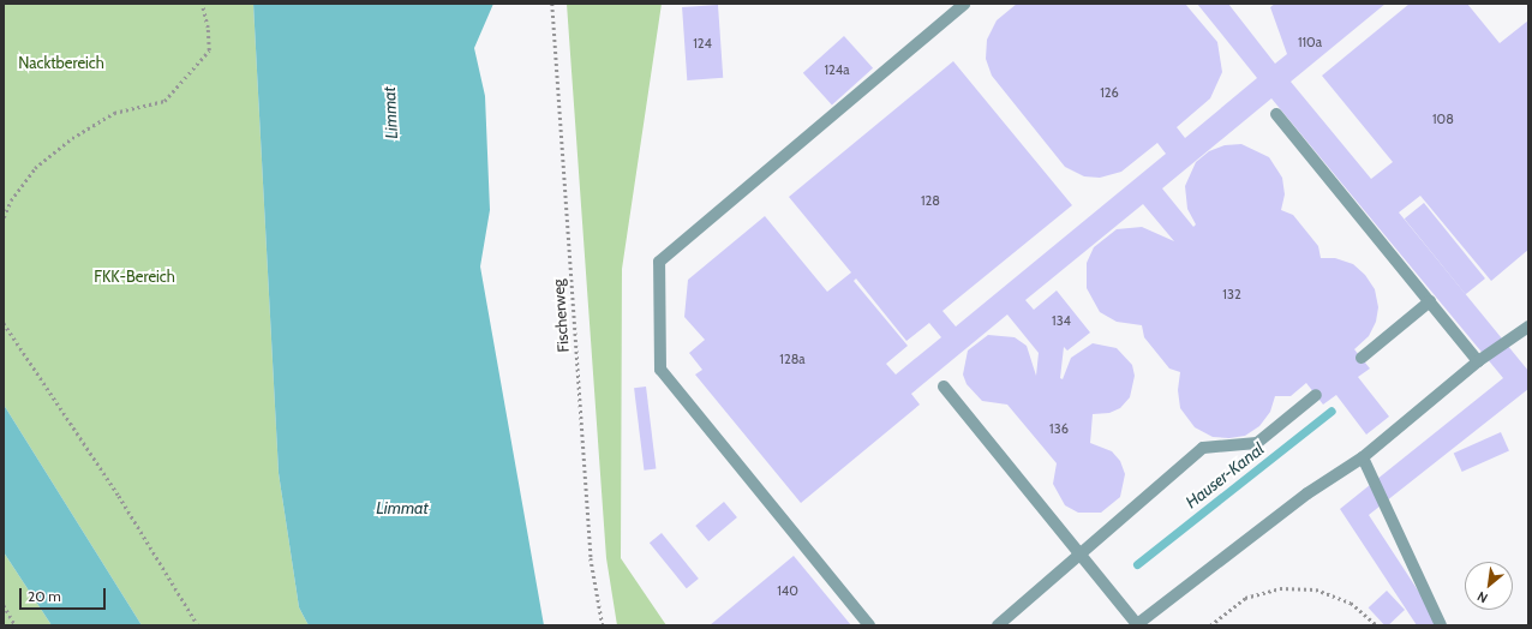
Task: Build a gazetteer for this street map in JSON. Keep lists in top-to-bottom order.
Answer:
{
  "streets": {
    "path": ["Fischerweg"]
  },
  "water": ["Limmat", "Hauser-Kanal"],
  "parks": ["Nacktbereich", "FKK-Bereich"],
  "house_numbers": [
    "110a",
    "124",
    "124a",
    "126",
    "108",
    "128",
    "132",
    "134",
    "128a",
    "136",
    "140"
  ],
  "scale_bar": "20 m",
  "north": "bottom left"
}
